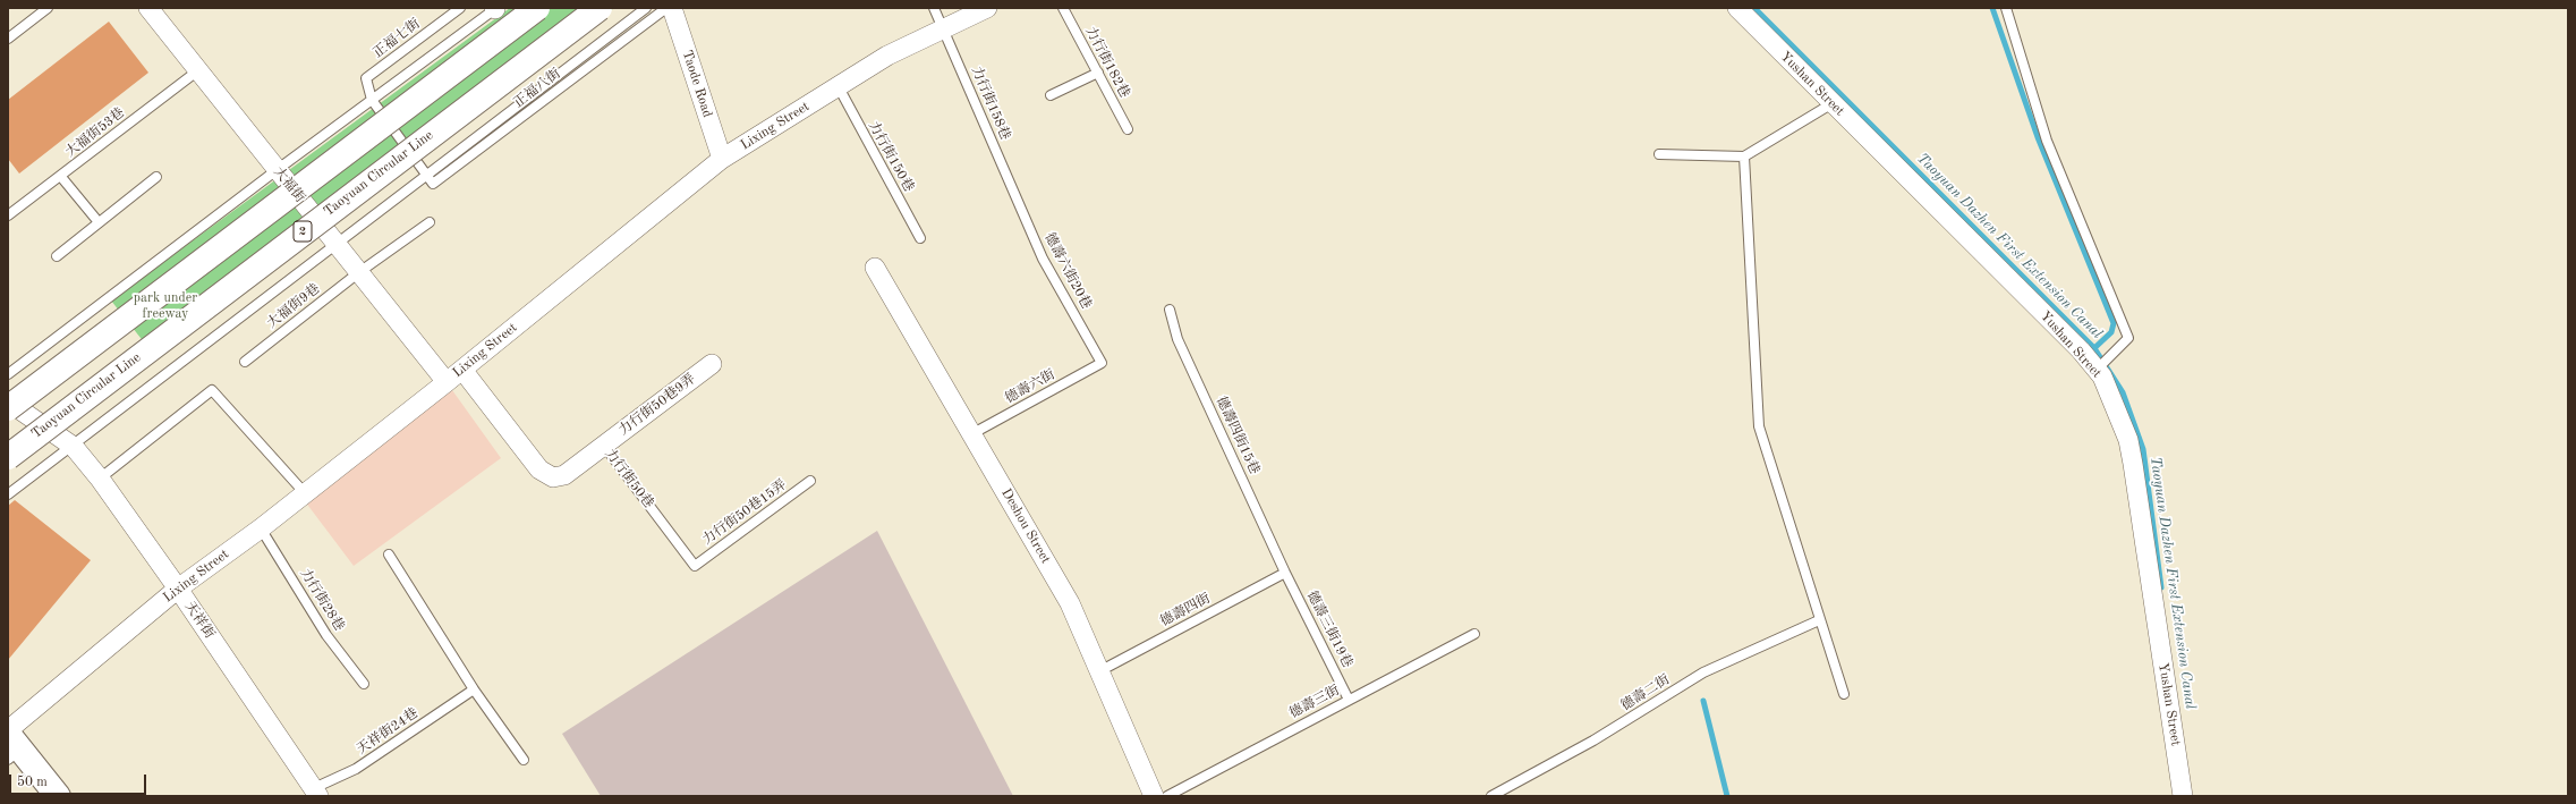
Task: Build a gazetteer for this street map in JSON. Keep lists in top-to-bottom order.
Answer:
{
  "streets": {
    "main road": ["Taoyuan Circular Line", "2"],
    "street": [
      "Taode Road",
      "Yushan Street",
      "Lixing Street",
      "大福街",
      "力行街50巷9弄",
      "力行街50巷",
      "Deshou Street",
      "天祥街"
    ],
    "lane": [
      "正福七街",
      "力行街182巷",
      "正福八街",
      "力行街158巷",
      "大福街53巷",
      "力行街150巷",
      "德壽六街20巷",
      "大福街9巷",
      "德壽六街",
      "德壽四街15巷",
      "力行街50巷15弄",
      "力行街28巷",
      "德壽四街",
      "德壽三街19巷",
      "德壽二街",
      "德壽三街",
      "天祥街24巷"
    ]
  },
  "crossings": [
    ["Taode Road", "Lixing Street"],
    ["力行街158巷", "Lixing Street"],
    ["力行街158巷", "德壽六街20巷"],
    ["Lixing Street", "力行街150巷"],
    ["Lixing Street", "大福街"],
    ["Lixing Street", "力行街50巷"],
    ["Lixing Street", "力行街28巷"],
    ["Lixing Street", "天祥街"],
    ["大福街53巷", "大福街"],
    ["大福街", "大福街9巷"],
    ["德壽六街20巷", "德壽六街"],
    ["德壽六街", "Deshou Street"],
    ["力行街50巷9弄", "力行街50巷"],
    ["德壽四街15巷", "德壽四街"],
    ["德壽四街15巷", "德壽三街19巷"],
    ["力行街50巷", "力行街50巷15弄"],
    ["Deshou Street", "德壽四街"],
    ["德壽四街", "德壽三街19巷"],
    ["天祥街", "天祥街24巷"],
    ["德壽三街19巷", "德壽三街"]
  ],
  "water": ["Taoyuan Dazhen First Extension Canal"],
  "parks": ["park under freeway"],
  "scale_bar": "50 m"
}
